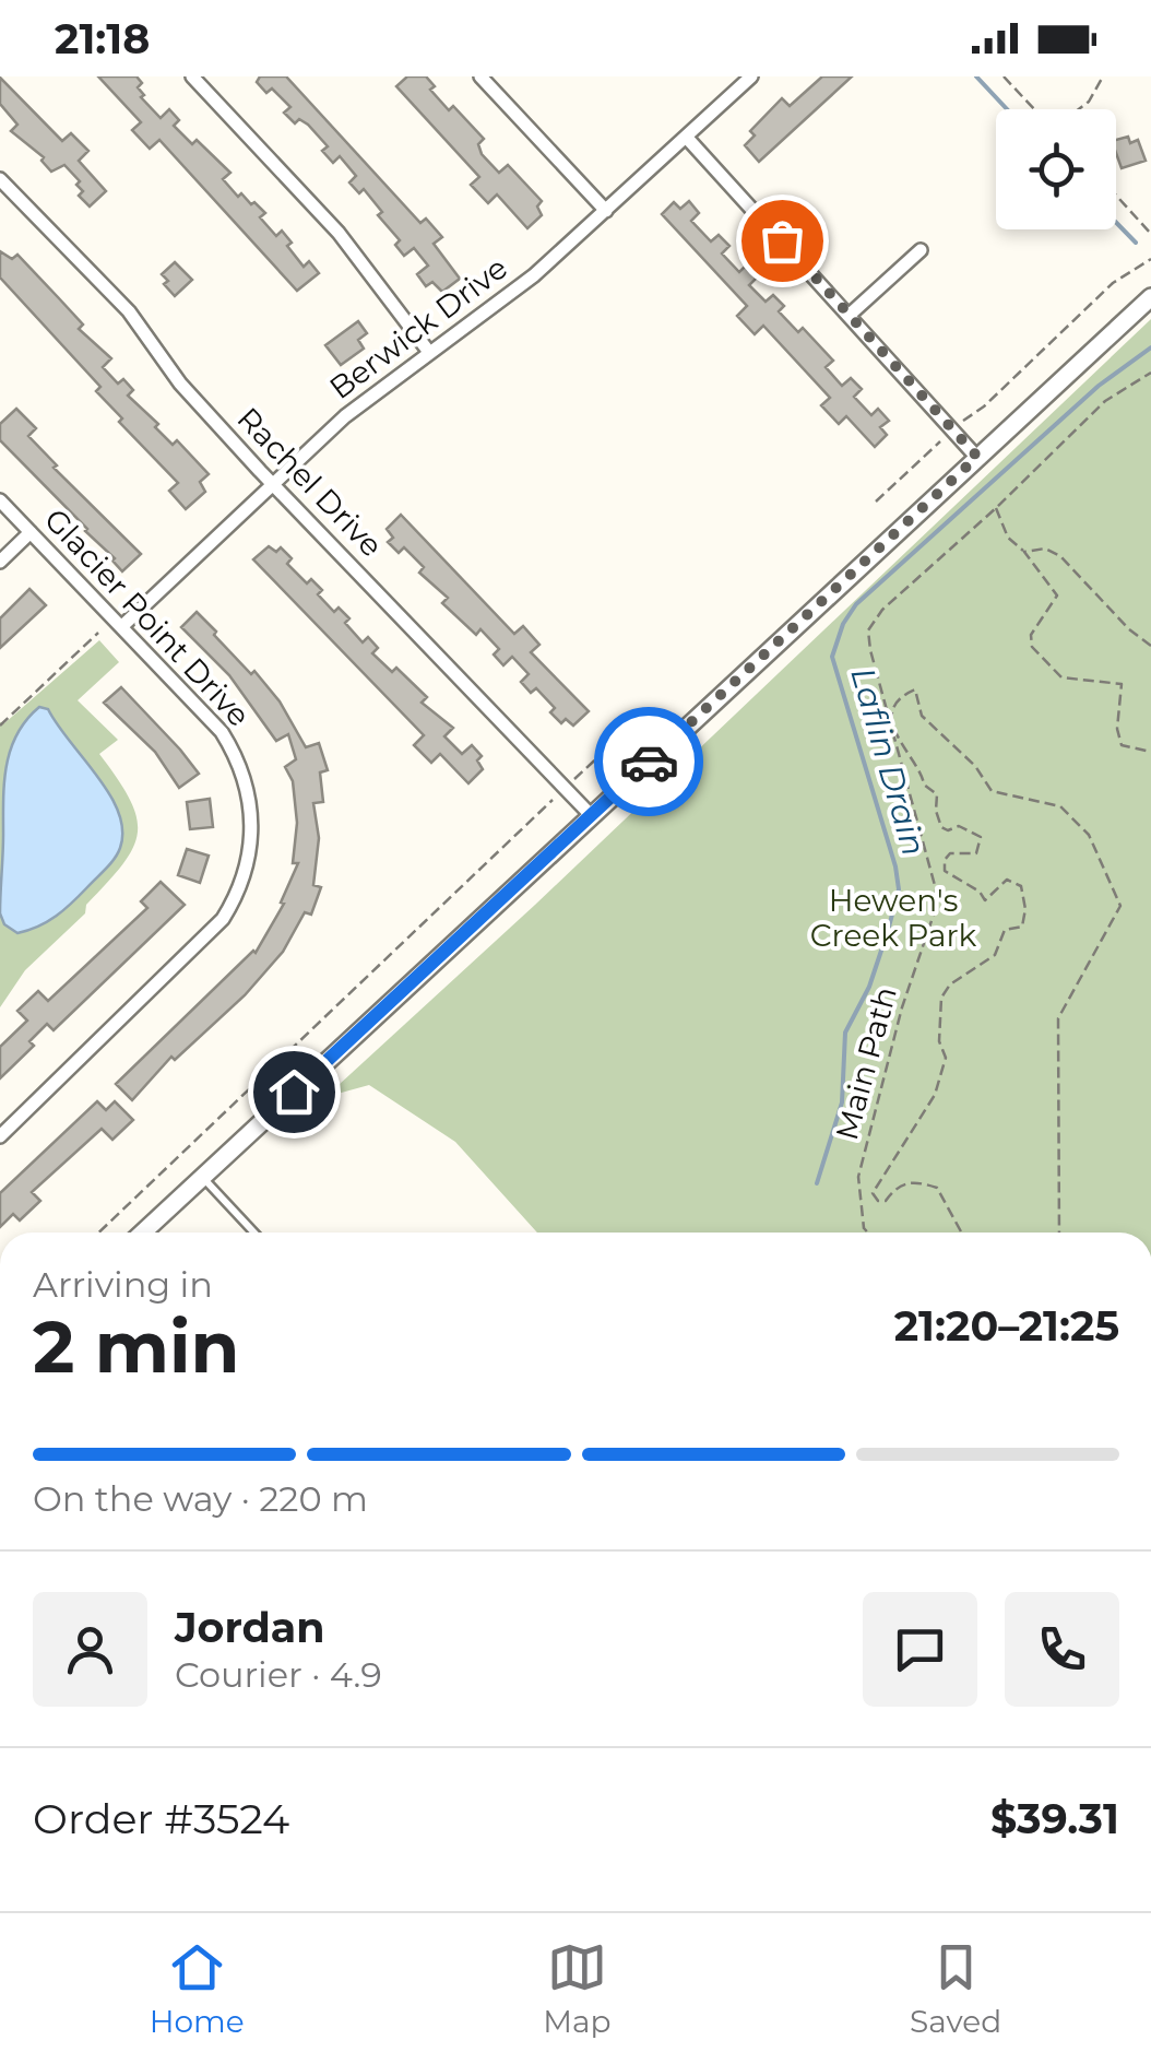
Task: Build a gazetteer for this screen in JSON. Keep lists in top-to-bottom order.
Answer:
{
  "streets": {
    "street": ["Berwick Drive", "Rachel Drive", "Glacier Point Drive"],
    "path": ["Main Path"]
  },
  "crossings": [
    ["Berwick Drive", "Rachel Drive"],
    ["Berwick Drive", "Glacier Point Drive"]
  ],
  "water": ["Laflin Drain"],
  "parks": ["Hewen's Creek Park"],
  "page": {
    "status": "21:18",
    "heading": ["2 min", "Arriving in", "21:20–21:25"],
    "panel": [
      "Jordan",
      "Courier · 4.9",
      "Order #3524",
      "$39.31"
    ],
    "bar": "On the way · 220 m",
    "tabs": ["Home", "Map", "Saved"]
  }
}
